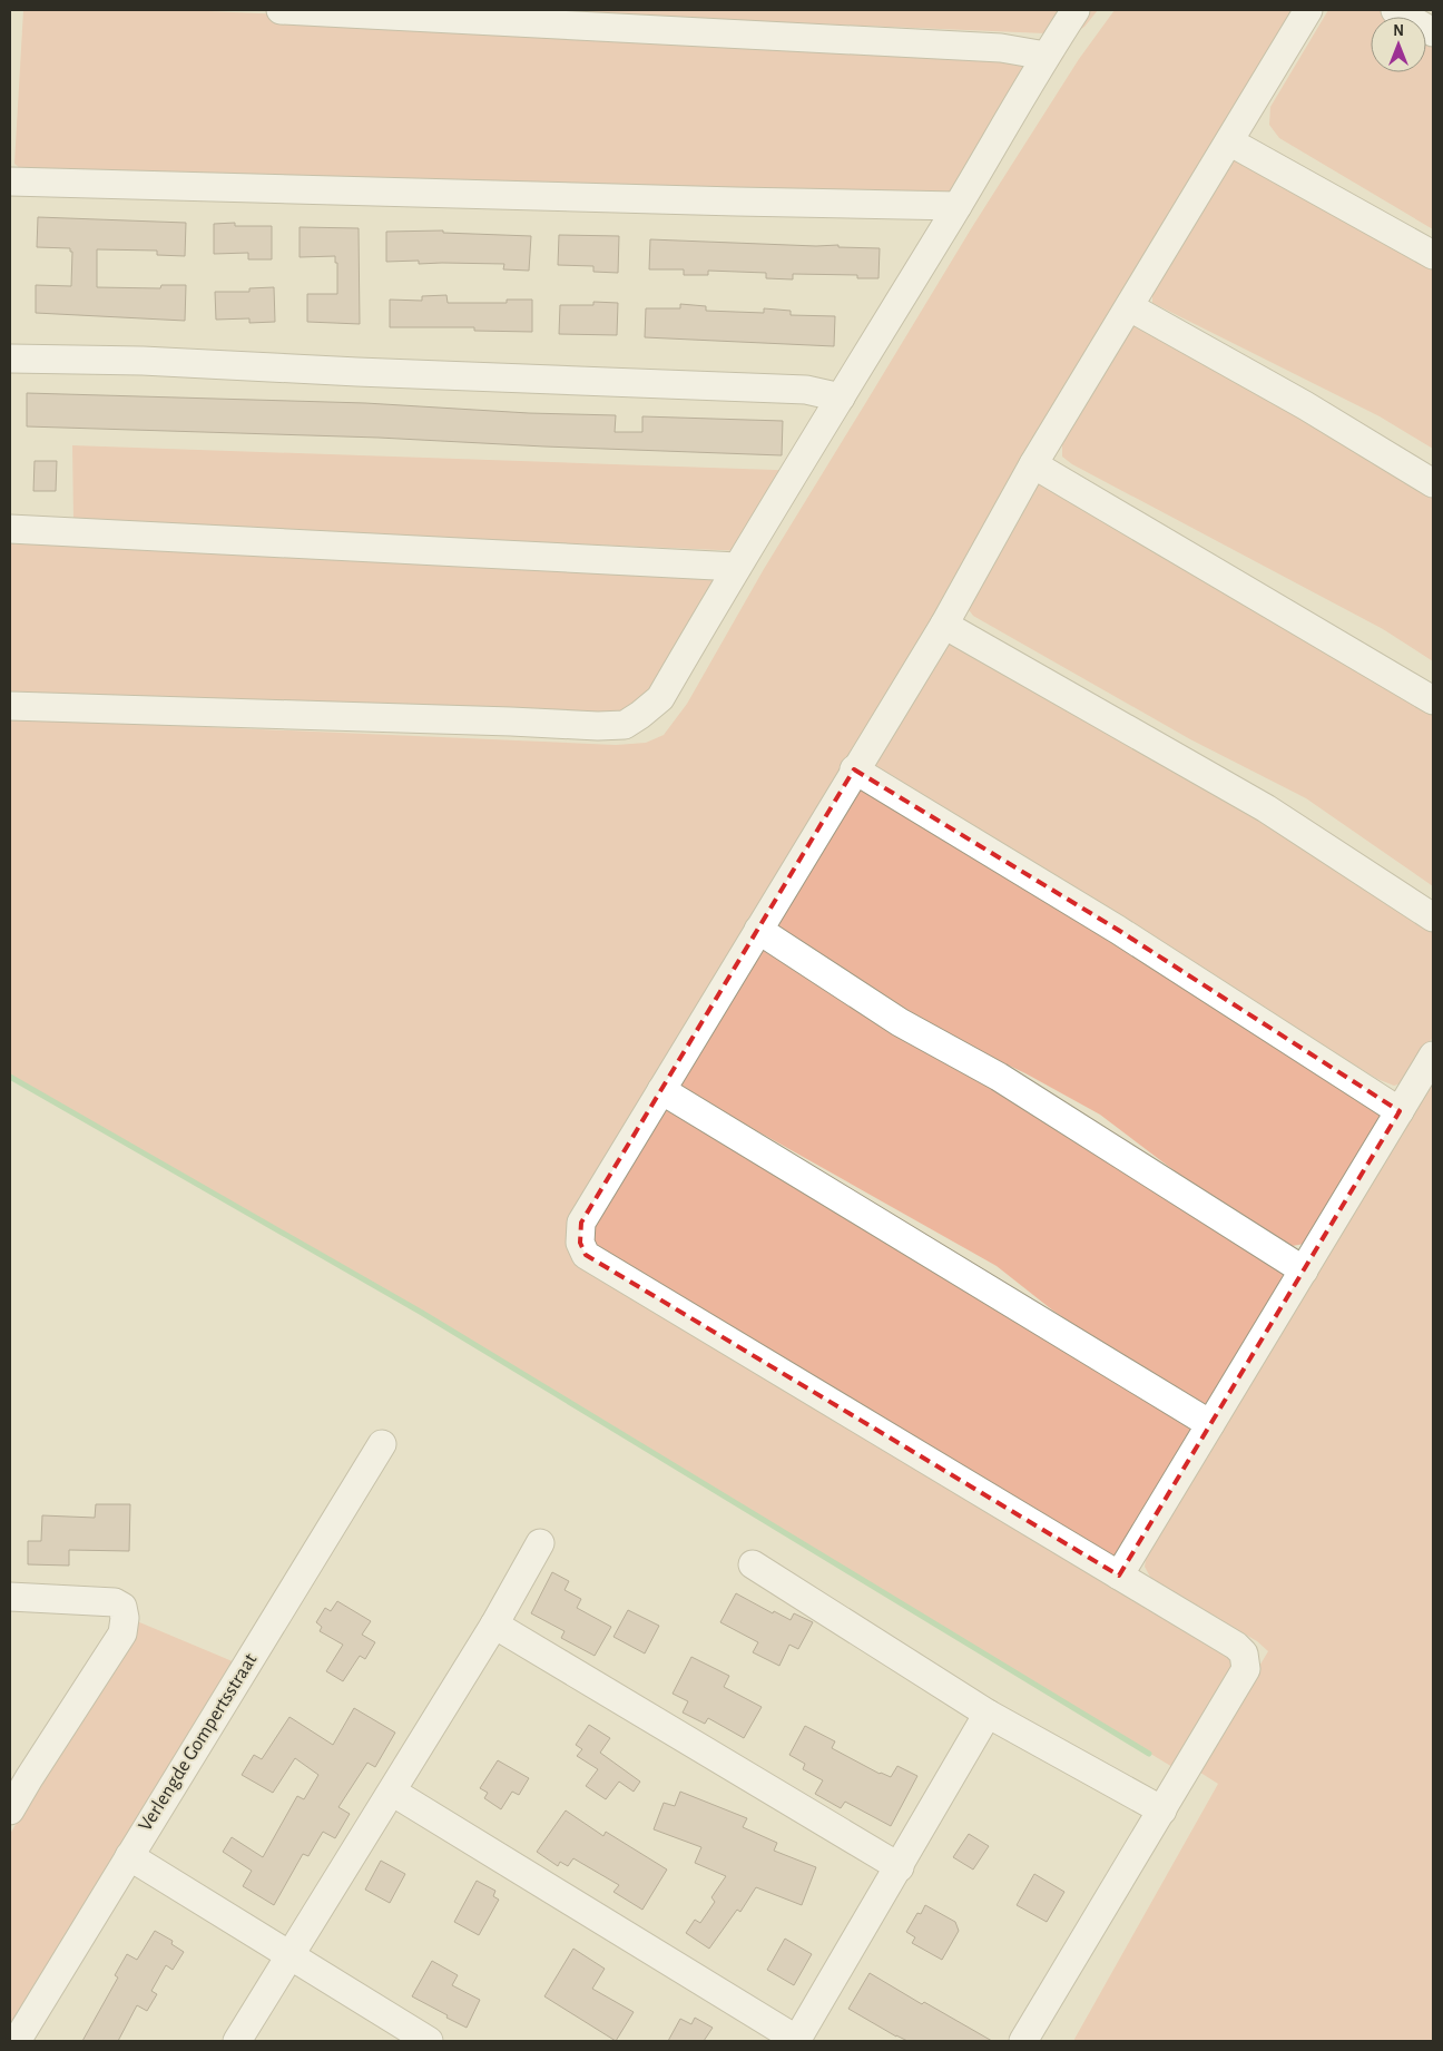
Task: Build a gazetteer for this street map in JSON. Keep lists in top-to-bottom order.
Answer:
{
  "streets": {
    "street": ["Verlengde Gompertsstraat"]
  },
  "north": "top"
}
